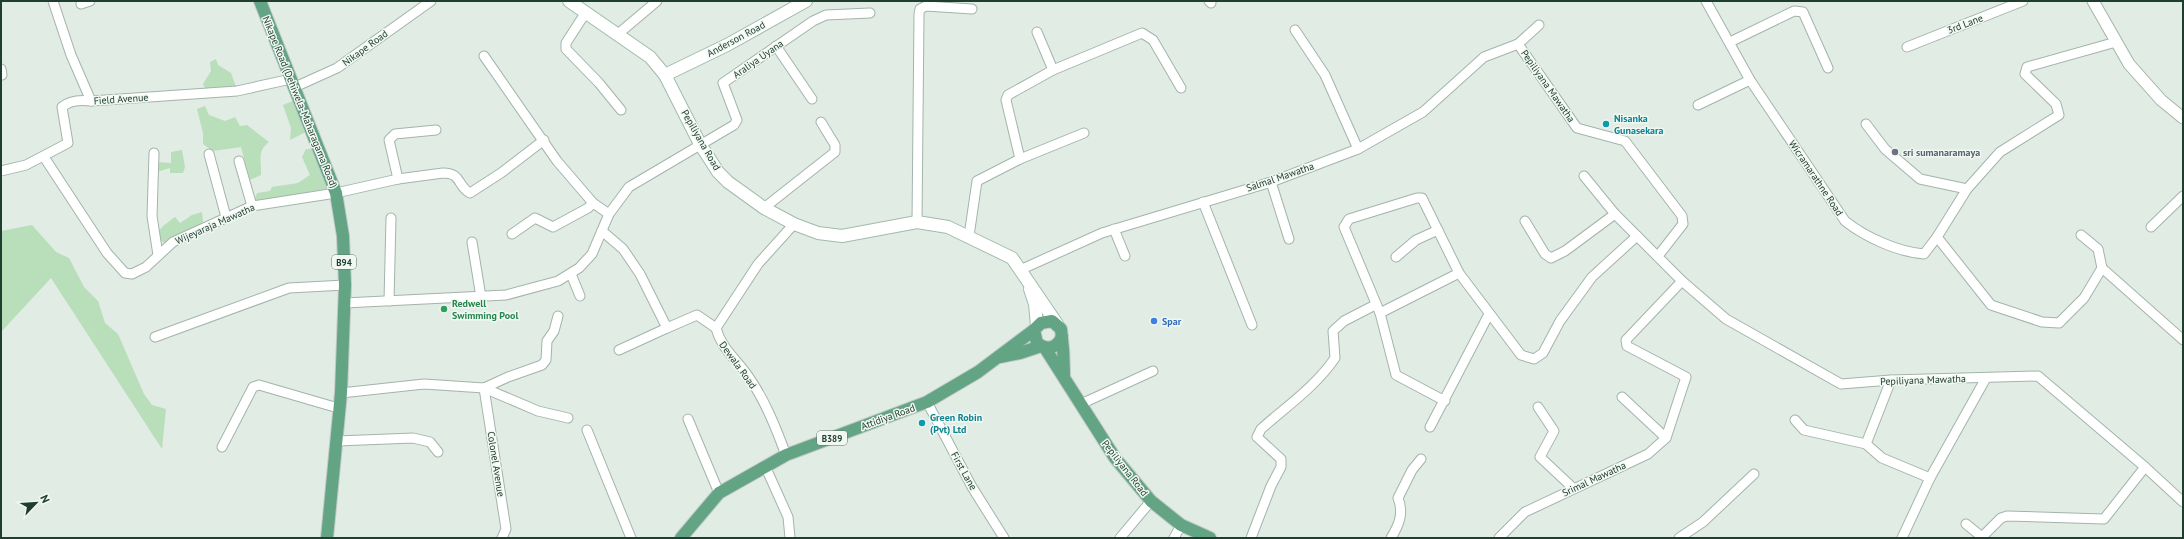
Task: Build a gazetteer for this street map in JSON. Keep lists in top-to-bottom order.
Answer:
{
  "streets": {
    "main road": [
      "Anderson Road",
      "Nikape Road (Dehiwela-Maharagama Road)",
      "Pepiliyana Road",
      "B94",
      "Attidiya Road",
      "B389"
    ],
    "street": [
      "3rd Lane",
      "Nikape Road",
      "Araliya Uyana",
      "Pepiliyana Mawatha",
      "Field Avenue",
      "Salmal Mawatha",
      "Wicramarathne Road",
      "Wijeyaraja Mawatha",
      "Dewala Road",
      "Colonel Avenue",
      "First Lane",
      "Srimal Mawatha"
    ]
  },
  "crossings": [
    ["Anderson Road", "Pepiliyana Road"],
    ["Nikape Road", "Field Avenue"],
    ["Nikape Road", "Nikape Road (Dehiwela-Maharagama Road)"],
    ["Araliya Uyana", "Pepiliyana Road"],
    ["Pepiliyana Mawatha", "Salmal Mawatha"],
    ["Field Avenue", "Nikape Road (Dehiwela-Maharagama Road)"],
    ["Field Avenue", "Wijeyaraja Mawatha"],
    ["Nikape Road (Dehiwela-Maharagama Road)", "Wijeyaraja Mawatha"],
    ["Pepiliyana Road", "Salmal Mawatha"],
    ["Pepiliyana Road", "B389"],
    ["Dewala Road", "Attidiya Road"],
    ["Attidiya Road", "B389"],
    ["Attidiya Road", "First Lane"]
  ],
  "places": [
    "Nisanka Gunasekara",
    "sri sumanaramaya",
    "Redwell Swimming Pool",
    "Spar",
    "Green Robin (Pvt) Ltd"
  ],
  "north": "top right"
}
